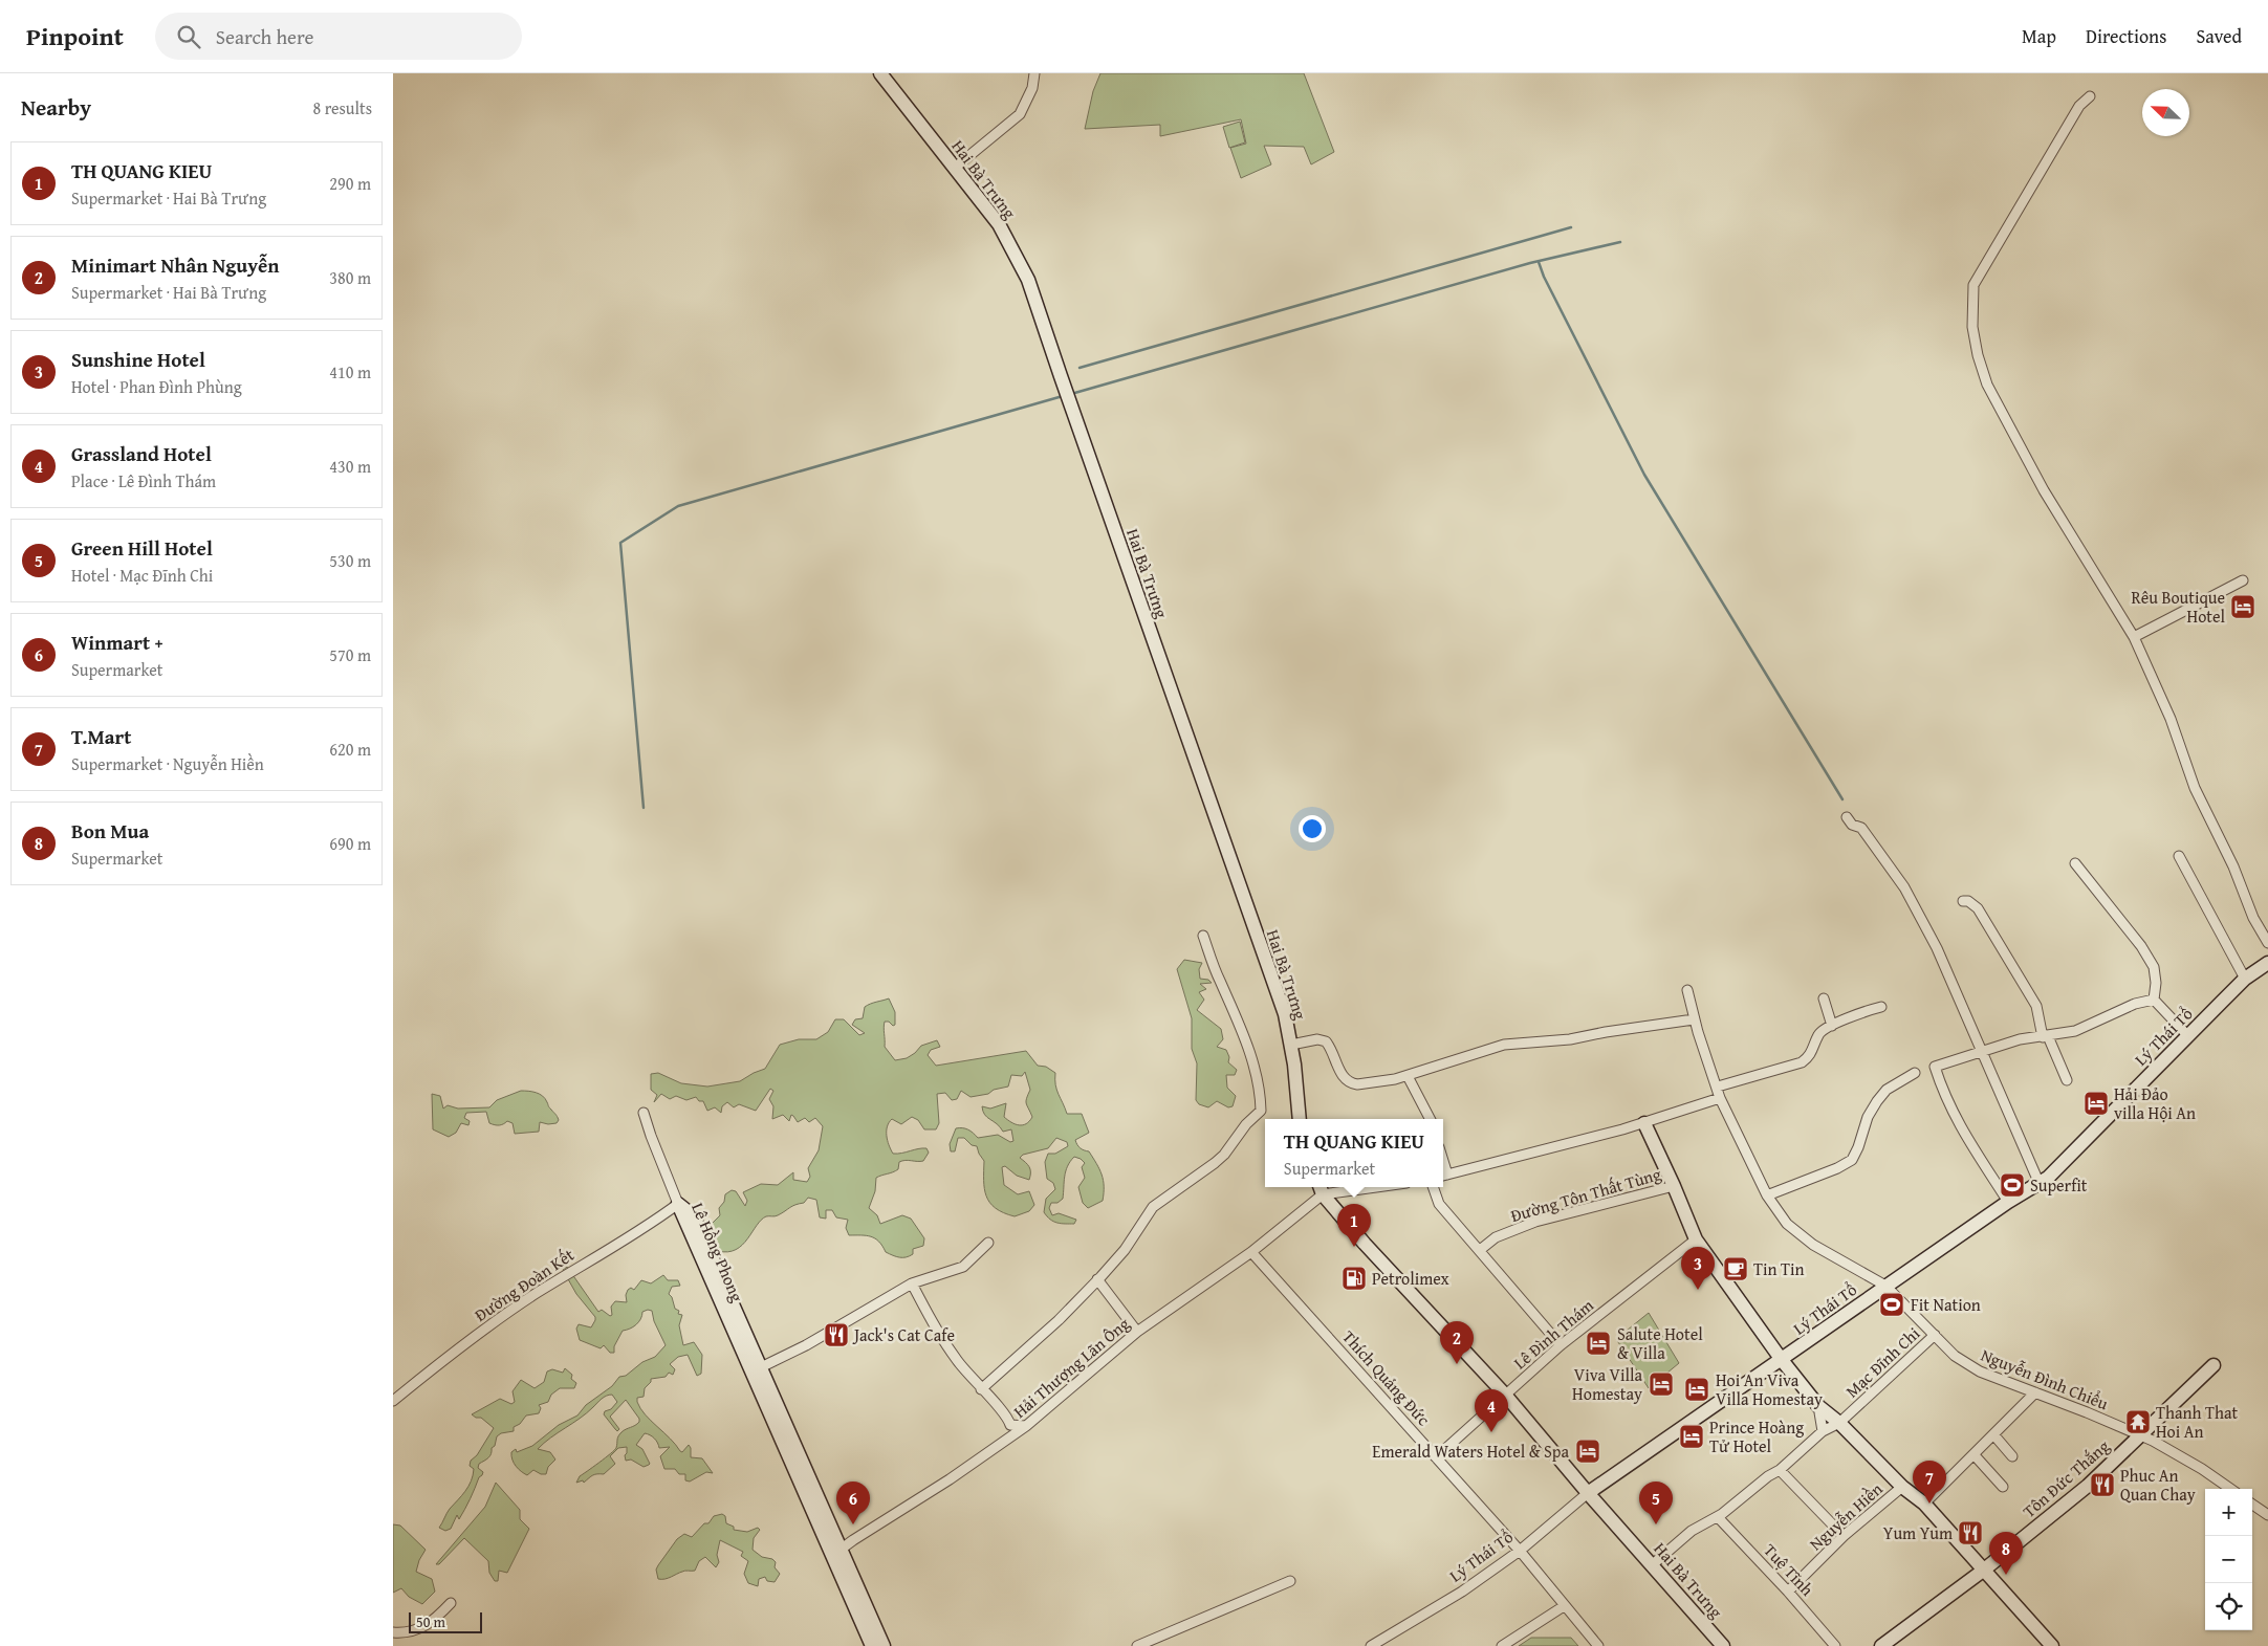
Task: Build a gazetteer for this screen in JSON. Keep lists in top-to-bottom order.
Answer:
{
  "streets": {
    "street": [
      "Hai Bà Trưng",
      "Lý Thái Tổ",
      "Đường Tôn Thất Tùng",
      "Lê Hồng Phong",
      "Đường Đoàn Kết",
      "Lê Đình Thám",
      "Mạc Đĩnh Chi",
      "Hải Thượng Lãn Ông",
      "Thích Quảng Đức",
      "Nguyễn Đình Chiểu",
      "Tôn Đức Thắng",
      "Nguyễn Hiền",
      "Tuệ Tĩnh"
    ]
  },
  "crossings": [
    ["Hai Bà Trưng", "Lý Thái Tổ"],
    ["Hai Bà Trưng", "Lê Đình Thám"],
    ["Hai Bà Trưng", "Mạc Đĩnh Chi"],
    ["Hai Bà Trưng", "Hải Thượng Lãn Ông"],
    ["Lý Thái Tổ", "Thích Quảng Đức"],
    ["Lý Thái Tổ", "Nguyễn Đình Chiểu"],
    ["Lê Hồng Phong", "Đường Đoàn Kết"],
    ["Lê Hồng Phong", "Hải Thượng Lãn Ông"],
    ["Lê Đình Thám", "Thích Quảng Đức"],
    ["Mạc Đĩnh Chi", "Nguyễn Đình Chiểu"],
    ["Mạc Đĩnh Chi", "Tuệ Tĩnh"],
    ["Hải Thượng Lãn Ông", "Thích Quảng Đức"],
    ["Nguyễn Đình Chiểu", "Tôn Đức Thắng"],
    ["Nguyễn Hiền", "Tuệ Tĩnh"]
  ],
  "places": {
    "hotel": [
      "Rêu Boutique Hotel",
      "Hải Đảo villa Hội An",
      "Salute Hotel & Villa",
      "Viva Villa Homestay",
      "Hoi An Viva Villa Homestay",
      "Prince Hoàng Tử Hotel",
      "Emerald Waters Hotel & Spa"
    ],
    "sports": ["Superfit", "Fit Nation"],
    "cafe": ["Tin Tin"],
    "fuel station": ["Petrolimex"],
    "restaurant": ["Jack's Cat Cafe", "Phuc An Quan Chay", "Yum Yum"],
    "temple": ["Thanh That Hoi An"]
  },
  "scale_bar": "50 m",
  "north": "top left",
  "page": {
    "header": "Pinpoint",
    "search": "Search here",
    "nav": ["Map", "Directions", "Saved"],
    "heading": ["Nearby", "8 results"],
    "list": [
      {
        "mark": "1",
        "name": "TH QUANG KIEU",
        "note": "Supermarket · Hai Bà Trưng",
        "value": "290 m"
      },
      {
        "mark": "2",
        "name": "Minimart Nhân Nguyễn",
        "note": "Supermarket · Hai Bà Trưng",
        "value": "380 m"
      },
      {
        "mark": "3",
        "name": "Sunshine Hotel",
        "note": "Hotel · Phan Đình Phùng",
        "value": "410 m"
      },
      {
        "mark": "4",
        "name": "Grassland Hotel",
        "note": "Place · Lê Đình Thám",
        "value": "430 m"
      },
      {
        "mark": "5",
        "name": "Green Hill Hotel",
        "note": "Hotel · Mạc Đĩnh Chi",
        "value": "530 m"
      },
      {
        "mark": "6",
        "name": "Winmart +",
        "note": "Supermarket",
        "value": "570 m"
      },
      {
        "mark": "7",
        "name": "T.Mart",
        "note": "Supermarket · Nguyễn Hiền",
        "value": "620 m"
      },
      {
        "mark": "8",
        "name": "Bon Mua",
        "note": "Supermarket",
        "value": "690 m"
      }
    ],
    "popup": ["TH QUANG KIEU", "Supermarket"],
    "pins": [
      "1",
      "3",
      "2",
      "4",
      "7",
      "5",
      "6",
      "8"
    ],
    "map_buttons": ["+", "−"],
    "scale": "50 m"
  }
}
